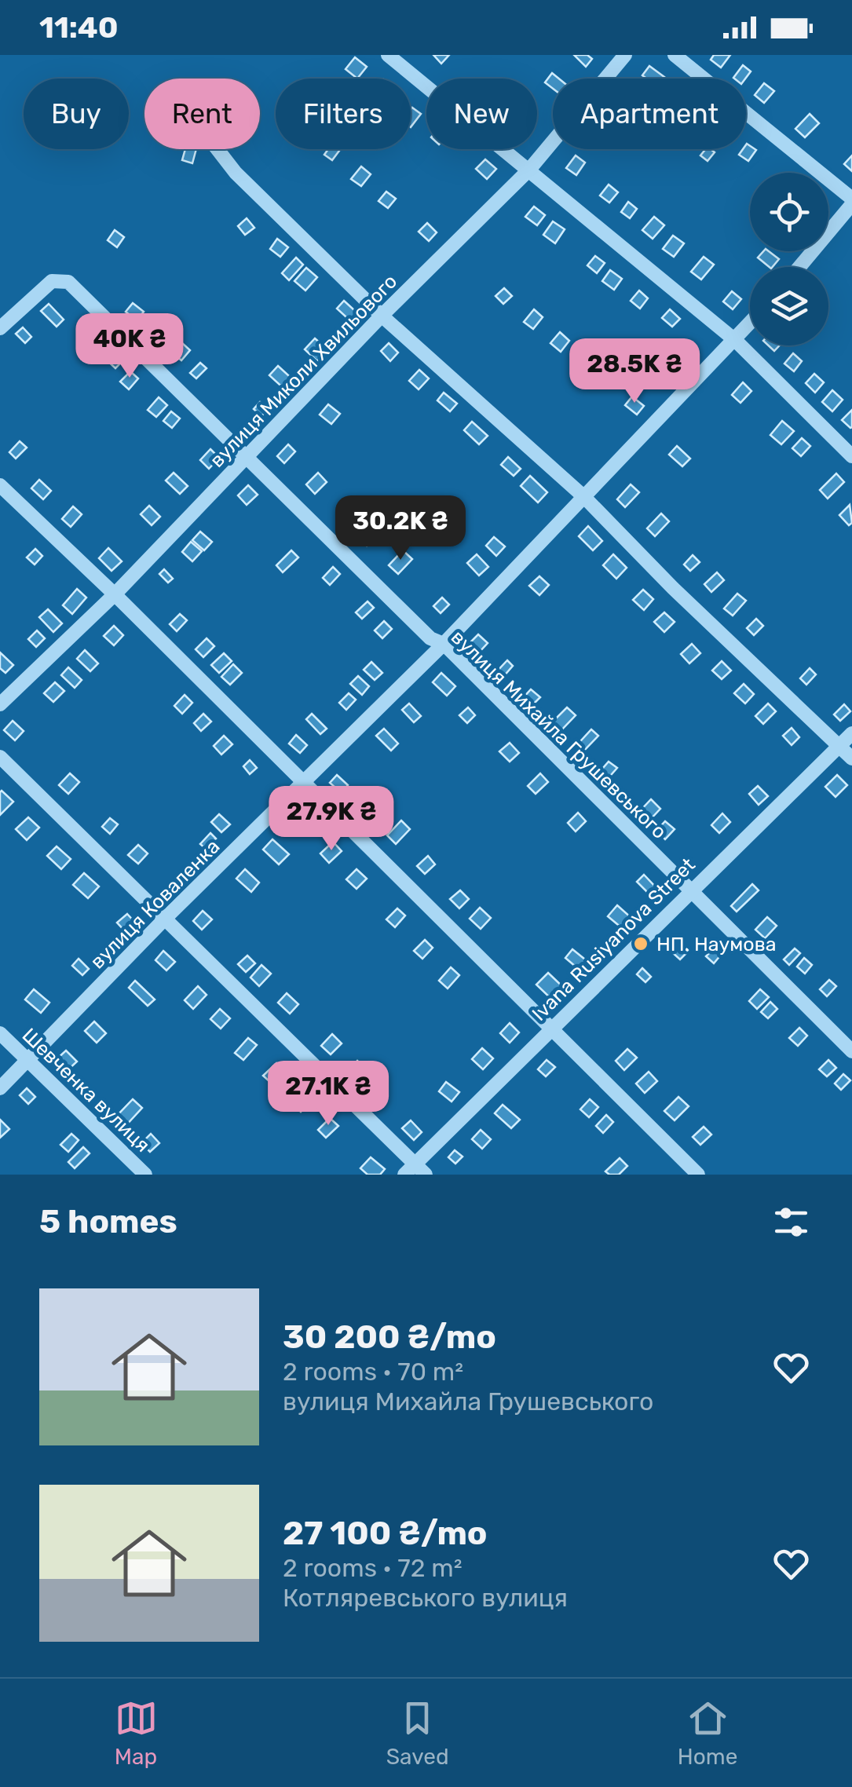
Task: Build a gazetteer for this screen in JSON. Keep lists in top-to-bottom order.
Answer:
{
  "streets": {
    "street": [
      "вулиця Миколи Хвильового",
      "вулиця Михайла Грушевського",
      "вулиця Коваленка",
      "Ivana Rusiyanova Street",
      "Шевченка вулиця"
    ]
  },
  "crossings": [
    ["вулиця Миколи Хвильового", "вулиця Михайла Грушевського"],
    ["вулиця Михайла Грушевського", "вулиця Коваленка"],
    ["вулиця Михайла Грушевського", "Ivana Rusiyanova Street"],
    ["вулиця Коваленка", "Шевченка вулиця"]
  ],
  "places": ["НП. Наумова"],
  "page": {
    "status": "11:40",
    "chip": [
      "Buy",
      "Rent",
      "Filters",
      "New",
      "Apartment"
    ],
    "price": [
      "40K ₴",
      "28.5K ₴",
      "30.2K ₴",
      "27.9K ₴",
      "27.1K ₴"
    ],
    "heading": "5 homes",
    "list": [
      {
        "name": "30 200 ₴/mo",
        "note": "2 rooms · 70 m² · вулиця Михайла Грушевського"
      },
      {
        "name": "27 100 ₴/mo",
        "note": "2 rooms · 72 m² · Котляревського вулиця"
      }
    ],
    "tabs": ["Map", "Saved", "Home"]
  }
}
